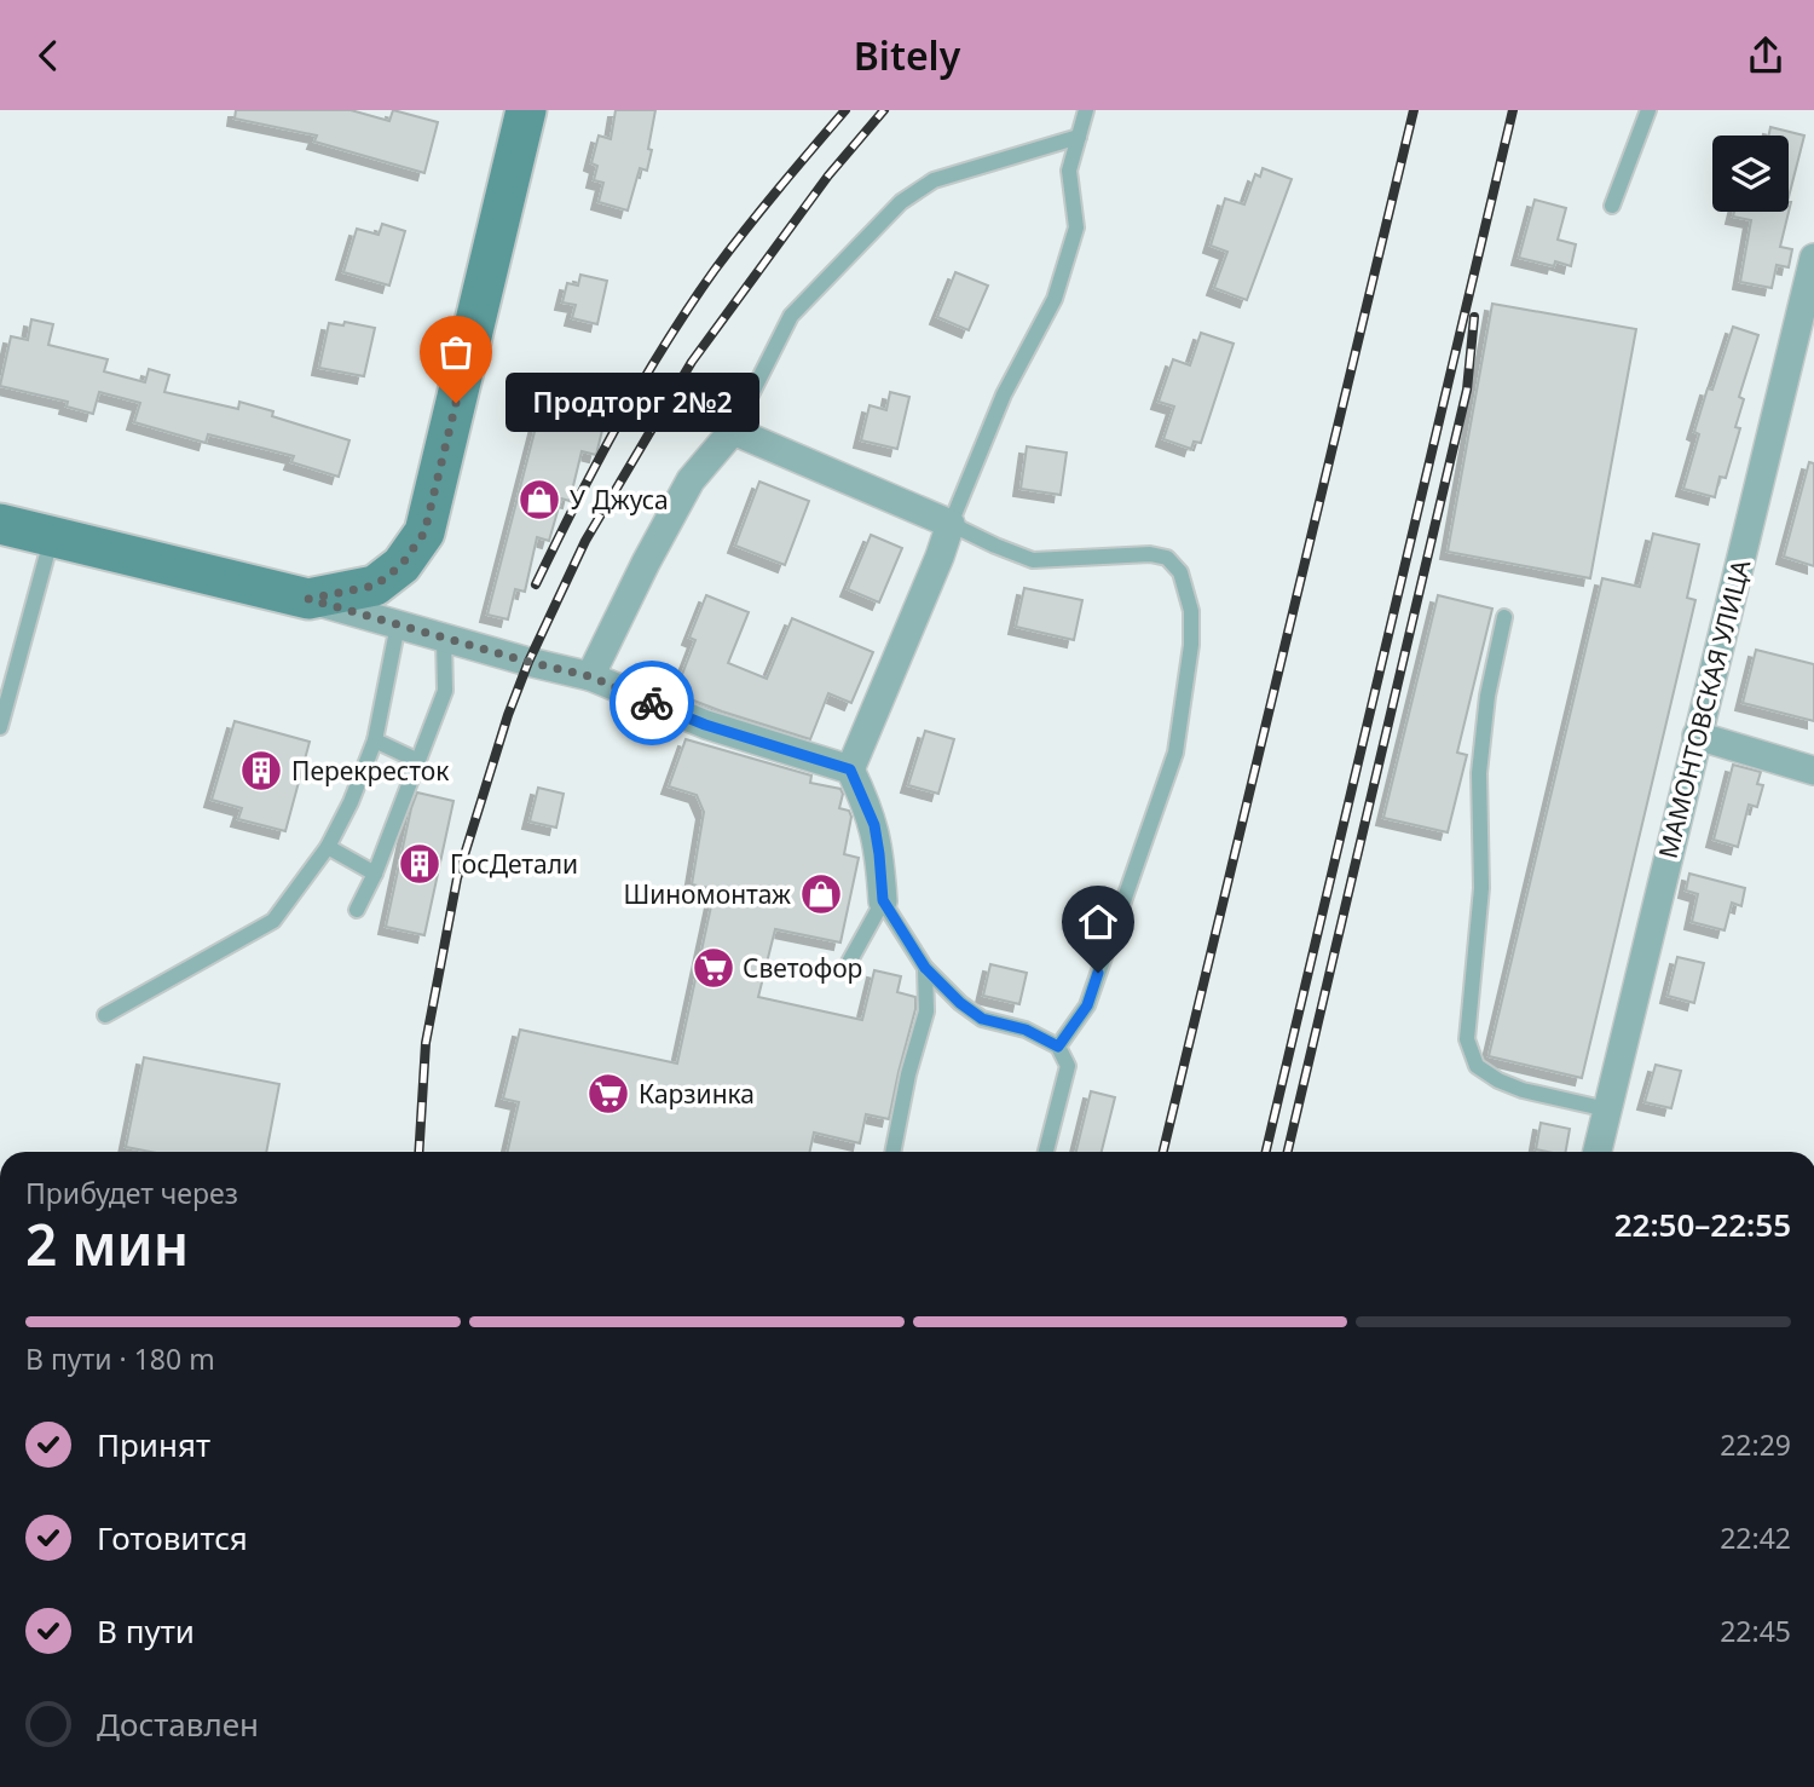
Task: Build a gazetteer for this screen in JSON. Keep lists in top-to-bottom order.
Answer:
{
  "streets": {
    "street": ["МАМОНТОВСКАЯ УЛИЦА"]
  },
  "places": {
    "other": ["Продторг 2№2"],
    "shop": ["У Джуса", "Шиномонтаж"],
    "building": ["Перекресток", "ГосДетали"],
    "supermarket": ["Светофор", "Карзинка"]
  },
  "page": {
    "header": "Bitely",
    "bubble": "Продторг 2№2",
    "heading": ["2 мин", "Прибудет через", "22:50–22:55"],
    "bar": "В пути · 180 m",
    "list": [
      ["Принят", "22:29"],
      ["Готовится", "22:42"],
      ["В пути", "22:45"],
      "Доставлен"
    ]
  }
}
